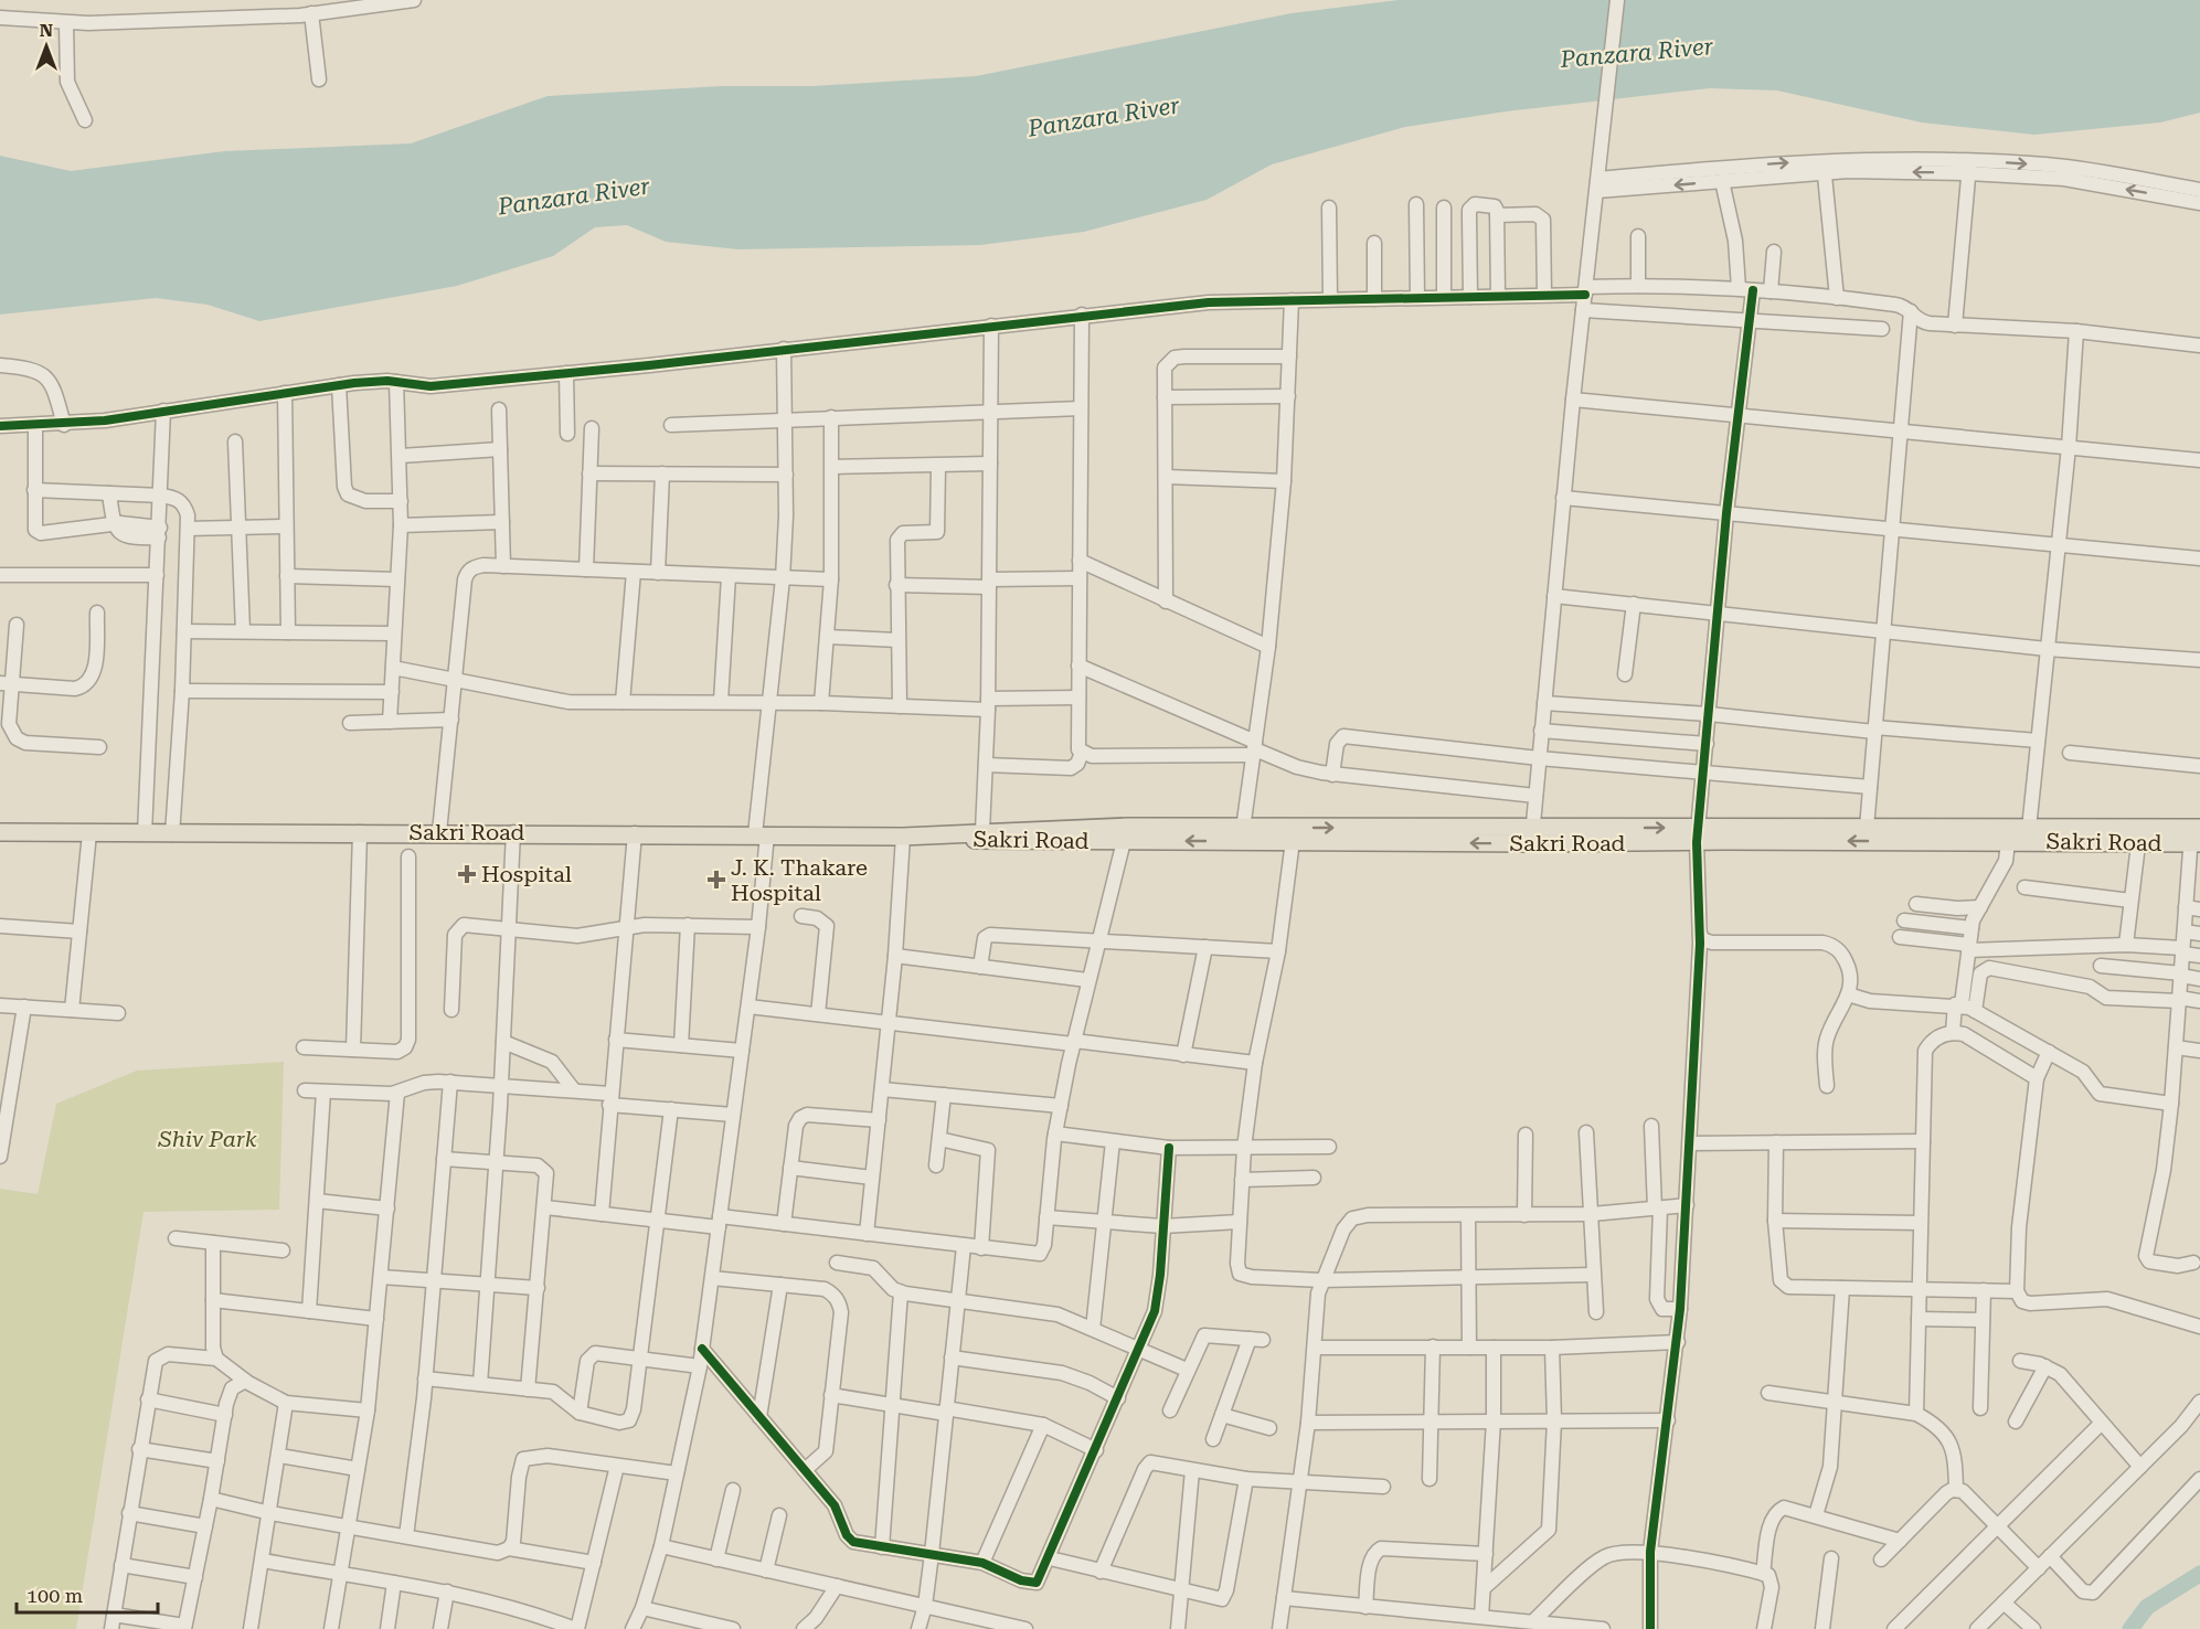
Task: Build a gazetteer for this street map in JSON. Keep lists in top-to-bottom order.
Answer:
{
  "streets": {
    "main road": ["Sakri Road"]
  },
  "water": ["Panzara River"],
  "parks": ["Shiv Park"],
  "places": {
    "health": ["Hospital", "J. K. Thakare Hospital"]
  },
  "scale_bar": "100 m",
  "north": "top"
}
